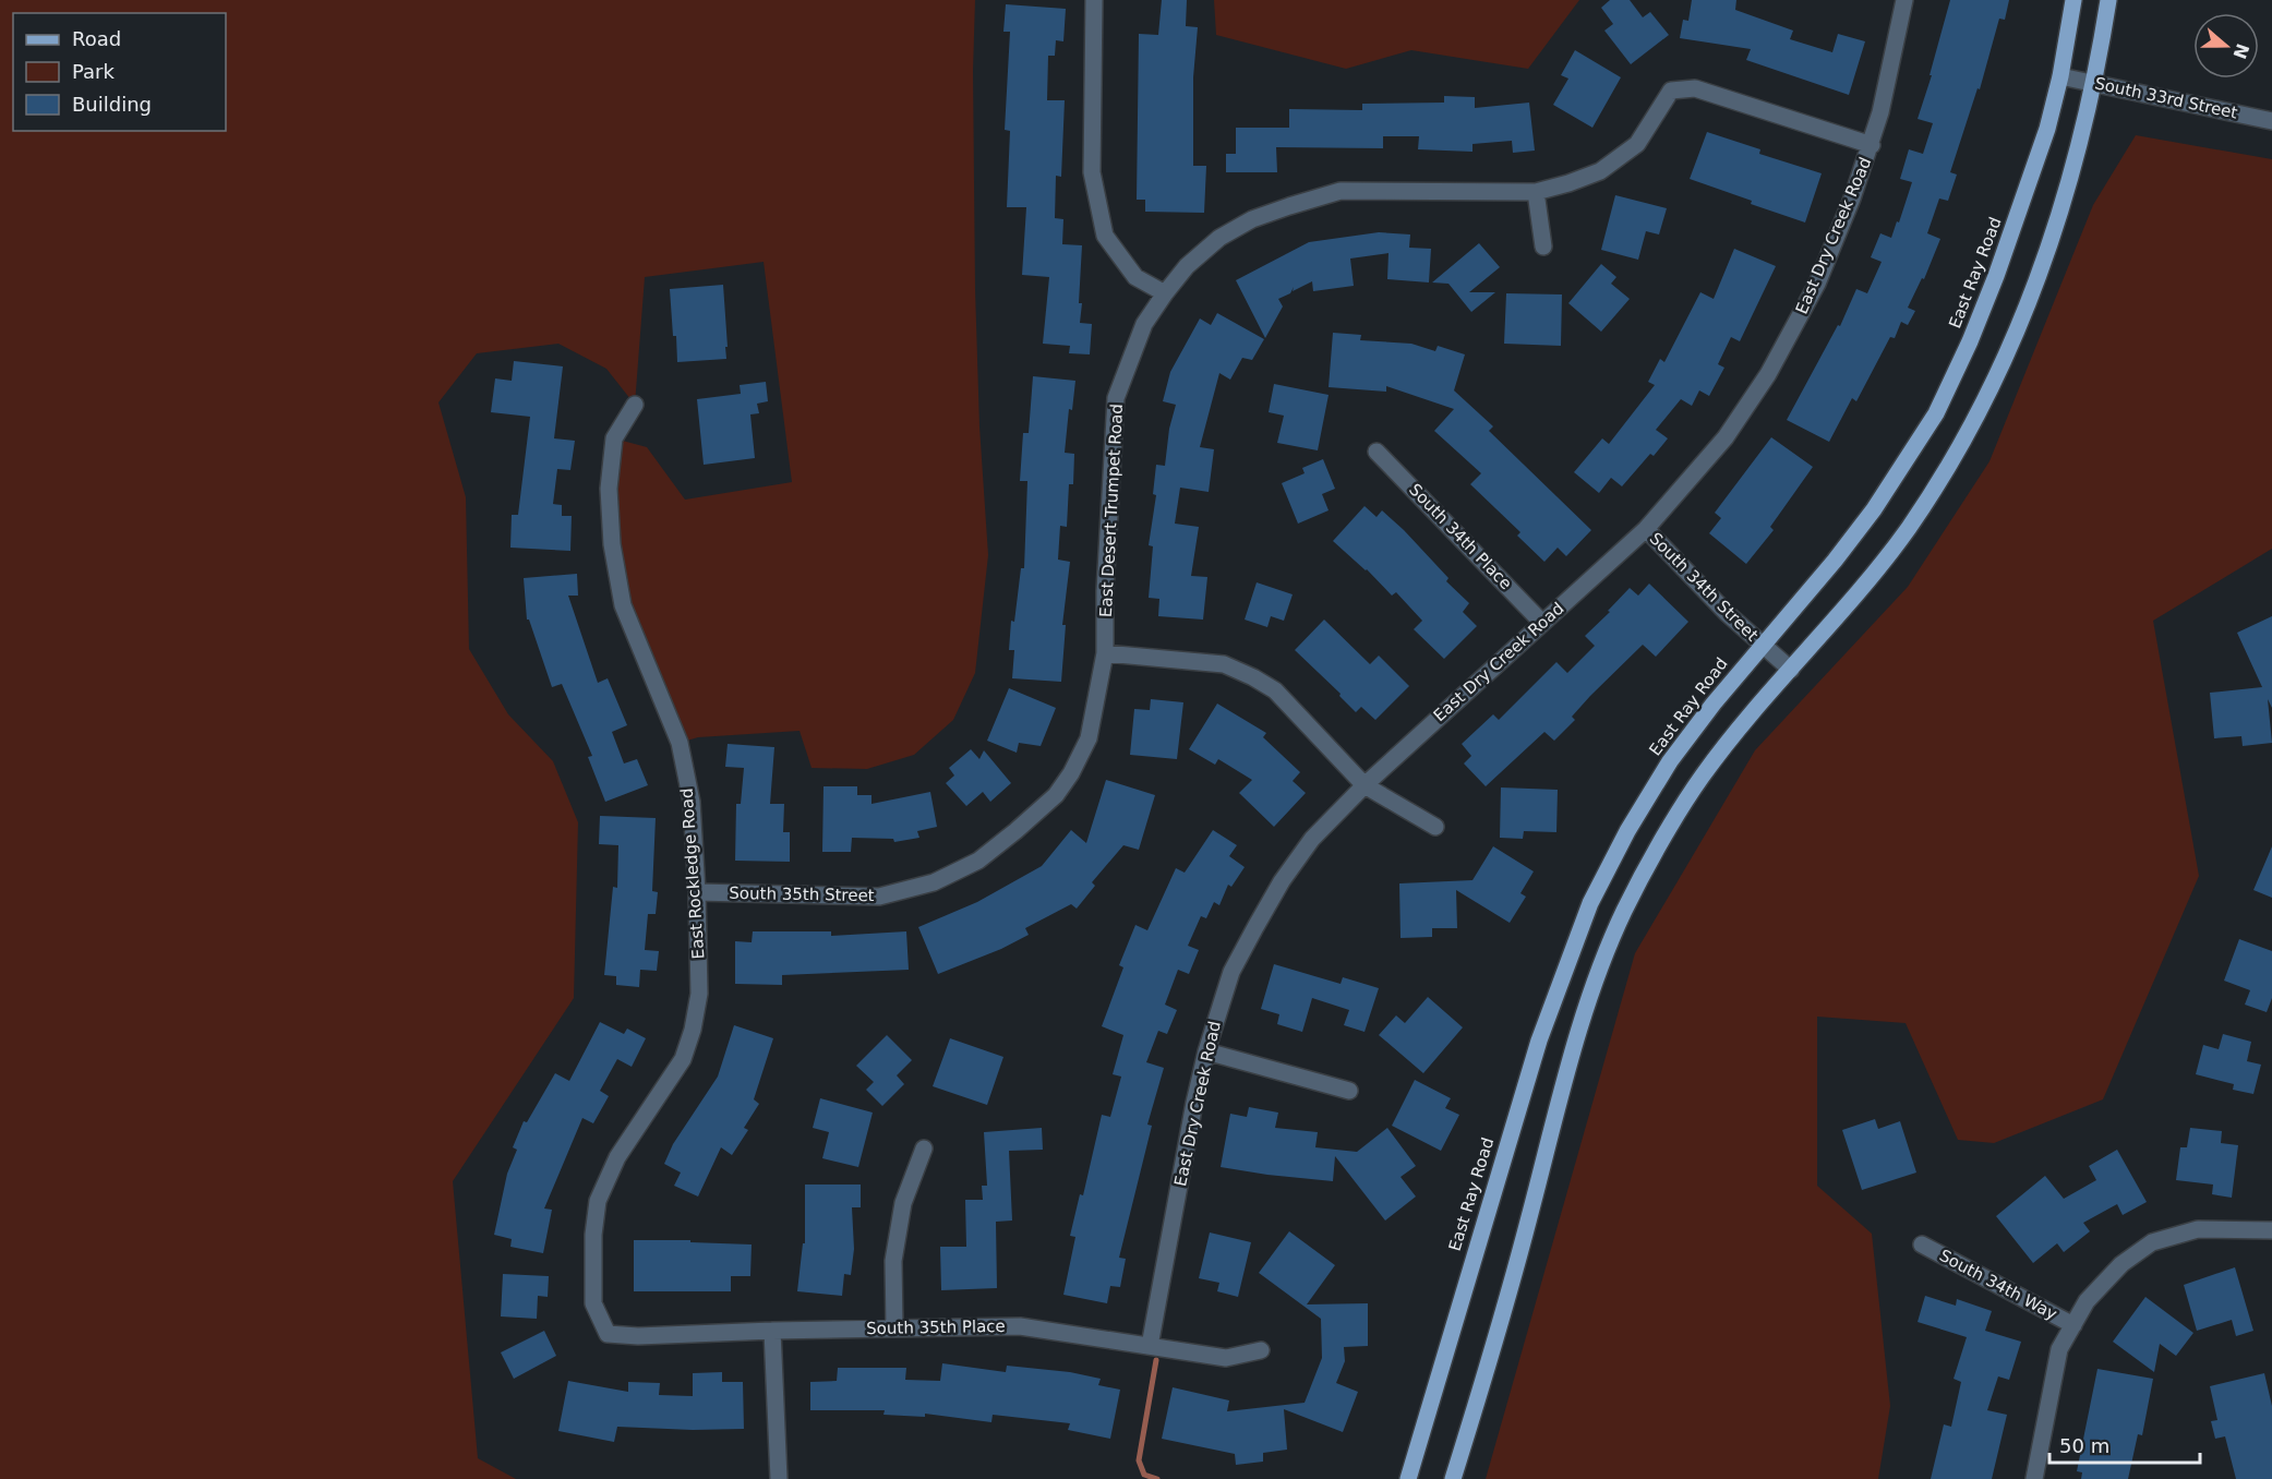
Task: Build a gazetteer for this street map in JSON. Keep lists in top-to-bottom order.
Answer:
{
  "streets": {
    "main road": ["East Ray Road"],
    "street": [
      "South 33rd Street",
      "East Dry Creek Road",
      "East Desert Trumpet Road",
      "South 34th Place",
      "South 34th Street",
      "East Rockledge Road",
      "South 35th Street",
      "South 34th Way",
      "South 35th Place"
    ]
  },
  "crossings": [
    ["South 33rd Street", "East Ray Road"],
    ["East Dry Creek Road", "East Desert Trumpet Road"],
    ["East Dry Creek Road", "South 34th Place"],
    ["East Dry Creek Road", "South 34th Street"],
    ["East Dry Creek Road", "South 35th Place"],
    ["East Ray Road", "South 34th Street"],
    ["East Desert Trumpet Road", "South 35th Street"],
    ["East Rockledge Road", "South 35th Street"],
    ["East Rockledge Road", "South 35th Place"]
  ],
  "legend": ["Road", "Park", "Building"],
  "scale_bar": "50 m",
  "north": "right"
}
